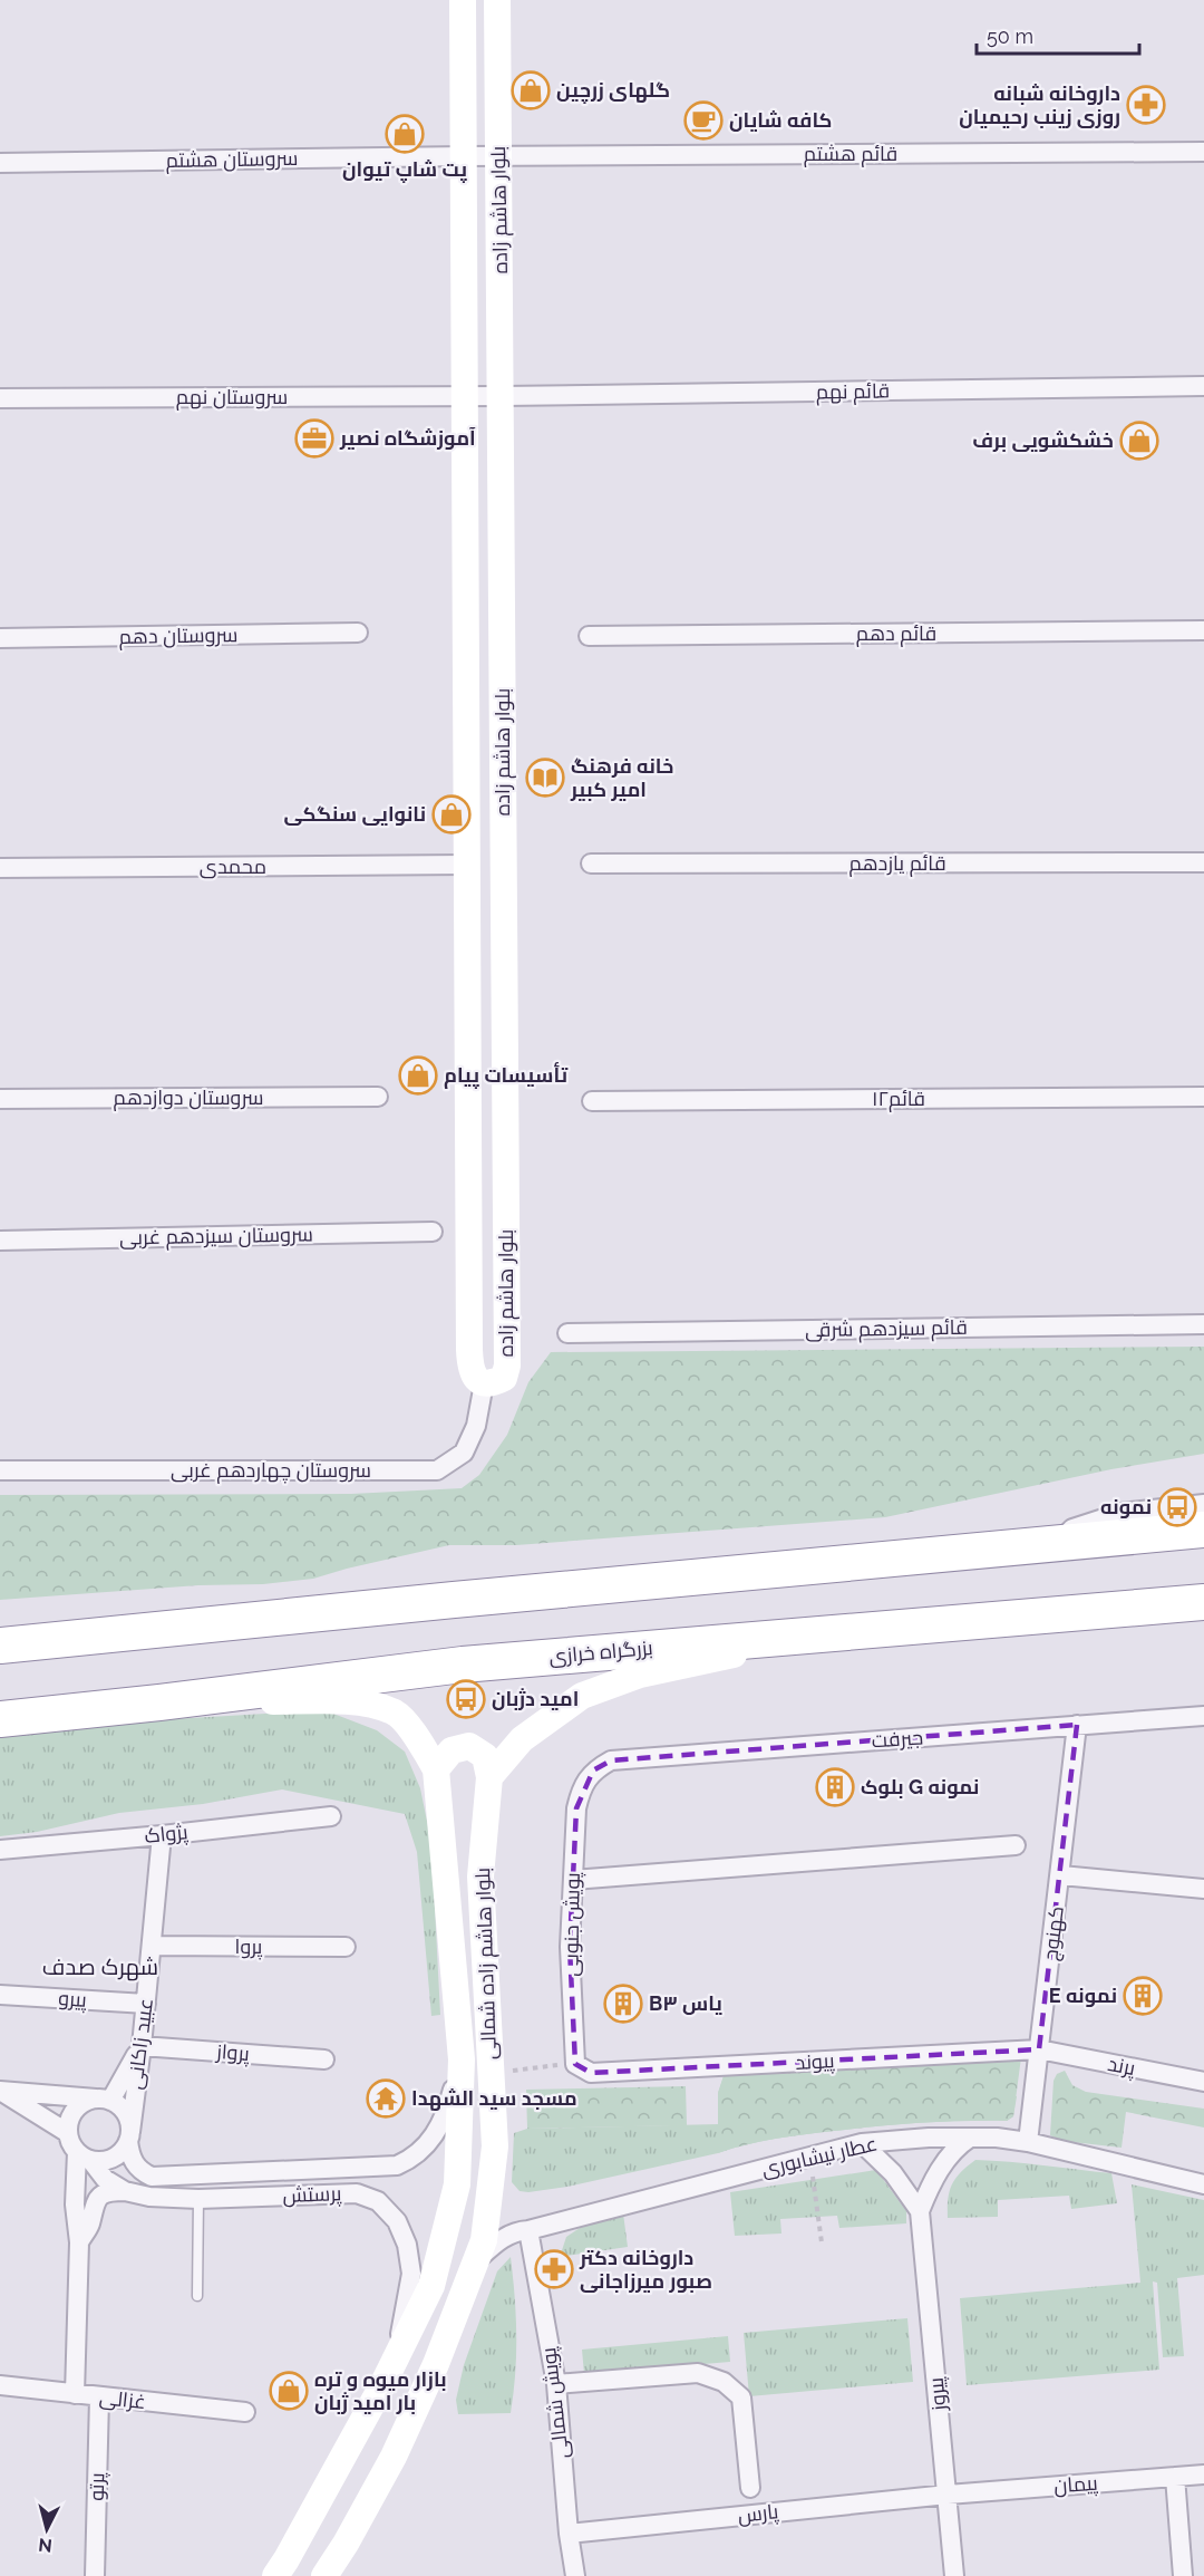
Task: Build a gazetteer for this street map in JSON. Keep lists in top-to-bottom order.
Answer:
{
  "streets": {
    "highway": ["بزرگراه خرازی"],
    "street": [
      "قائم هشتم",
      "سروستان هشتم",
      "بلوار هاشم زاده",
      "قائم نهم",
      "سروستان نهم",
      "قائم دهم",
      "سروستان دهم",
      "قائم یازدهم",
      "محمدی",
      "سروستان دوازدهم",
      "قائم۱۲",
      "سروستان سیزدهم غربی",
      "قائم سیزدهم شرقی",
      "سروستان چهاردهم غربی",
      "جيرفت",
      "پژواک",
      "پویش جنوبی",
      "كهنوج",
      "پروا",
      "بلوار هاشم زاده شمالی",
      "پیرو",
      "عبید زاکانی",
      "پرواز",
      "پیوند",
      "پرند",
      "عطار نیشابوری",
      "پرستش",
      "پیروز",
      "غزالی",
      "پویش شمالی",
      "پیمان",
      "پرتو",
      "پارس"
    ]
  },
  "crossings": [
    ["قائم هشتم", "سروستان هشتم"],
    ["قائم هشتم", "بلوار هاشم زاده"],
    ["سروستان هشتم", "بلوار هاشم زاده"],
    ["بلوار هاشم زاده", "قائم نهم"],
    ["بلوار هاشم زاده", "سروستان نهم"],
    ["بلوار هاشم زاده", "محمدی"],
    ["بلوار هاشم زاده", "سروستان چهاردهم غربی"],
    ["قائم نهم", "سروستان نهم"],
    ["بزرگراه خرازی", "بلوار هاشم زاده شمالی"],
    ["جيرفت", "پویش جنوبی"],
    ["جيرفت", "كهنوج"],
    ["پژواک", "عبید زاکانی"],
    ["پویش جنوبی", "پیوند"],
    ["كهنوج", "پیوند"],
    ["كهنوج", "پرند"],
    ["كهنوج", "عطار نیشابوری"],
    ["پروا", "عبید زاکانی"],
    ["بلوار هاشم زاده شمالی", "عطار نیشابوری"],
    ["بلوار هاشم زاده شمالی", "پرستش"],
    ["پیرو", "عبید زاکانی"],
    ["عبید زاکانی", "پرواز"],
    ["عبید زاکانی", "پرستش"],
    ["پیوند", "پرند"],
    ["عطار نیشابوری", "پیروز"],
    ["عطار نیشابوری", "پویش شمالی"],
    ["پیروز", "پیمان"],
    ["پیروز", "پارس"],
    ["غزالی", "پرتو"],
    ["پویش شمالی", "پارس"],
    ["پیمان", "پارس"]
  ],
  "districts": ["شهرک صدف"],
  "places": {
    "shop": [
      "گلهای زرچین",
      "پت شاپ تیوان",
      "خشکشویی برف",
      "نانوایی سنگکی",
      "تأسیسات پیام",
      "بازار میوه و تره بار امید ژبان"
    ],
    "pharmacy": ["داروخانه شبانه روزی زینب رحیمیان", "داروخانه دکتر صبور میرزاجانی"],
    "cafe": ["كافه شايان"],
    "office": ["آموزشگاه نصیر"],
    "library": ["خانه فرهنگ امیر کبیر"],
    "bus stop": ["نمونه", "امید دژبان"],
    "building": ["بلوک G نمونه", "E نمونه", "B۳ یاس"],
    "temple": ["مسجد سید الشهدا"]
  },
  "scale_bar": "50 m",
  "north": "bottom"
}
